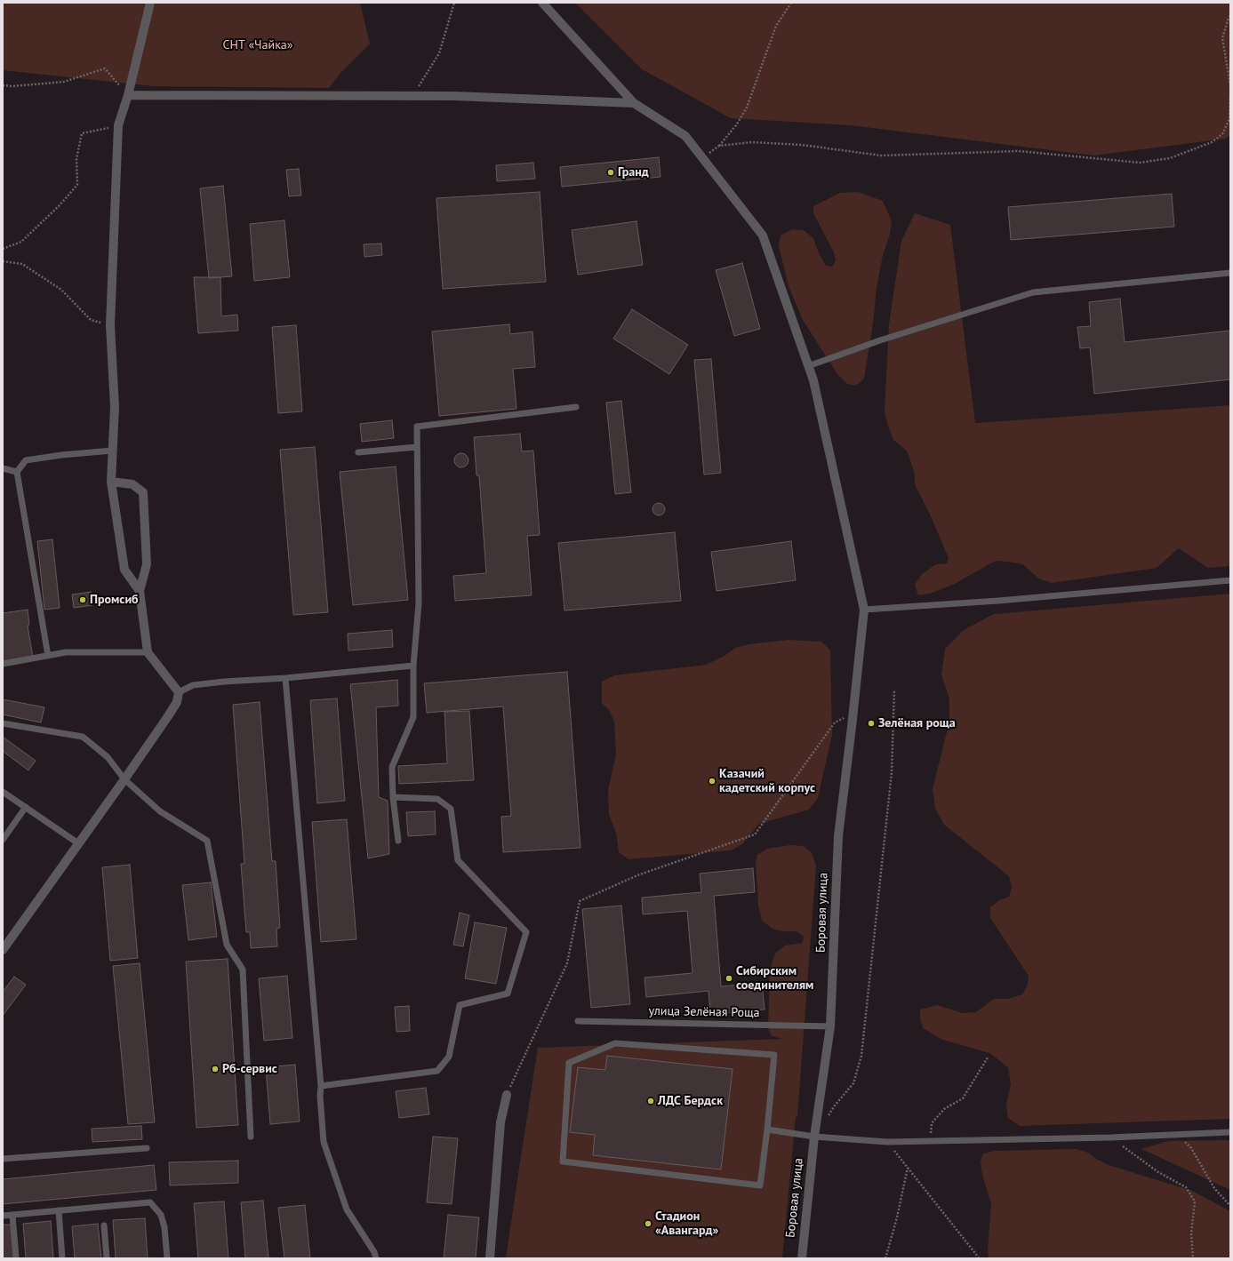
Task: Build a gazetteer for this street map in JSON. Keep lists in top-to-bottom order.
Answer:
{
  "streets": {
    "street": ["Боровая улица"],
    "lane": ["улица Зелёная Роща"]
  },
  "crossings": [
    ["Боровая улица", "улица Зелёная Роща"]
  ],
  "parks": ["СНТ «Чайка»"],
  "places": [
    "Гранд",
    "Промсиб",
    "Зелёная роща",
    "Казачий кадетский корпус",
    "Сибирским соединителям",
    "Рб-сервис",
    "ЛДС Бердск",
    "Стадион «Авангард»"
  ]
}
